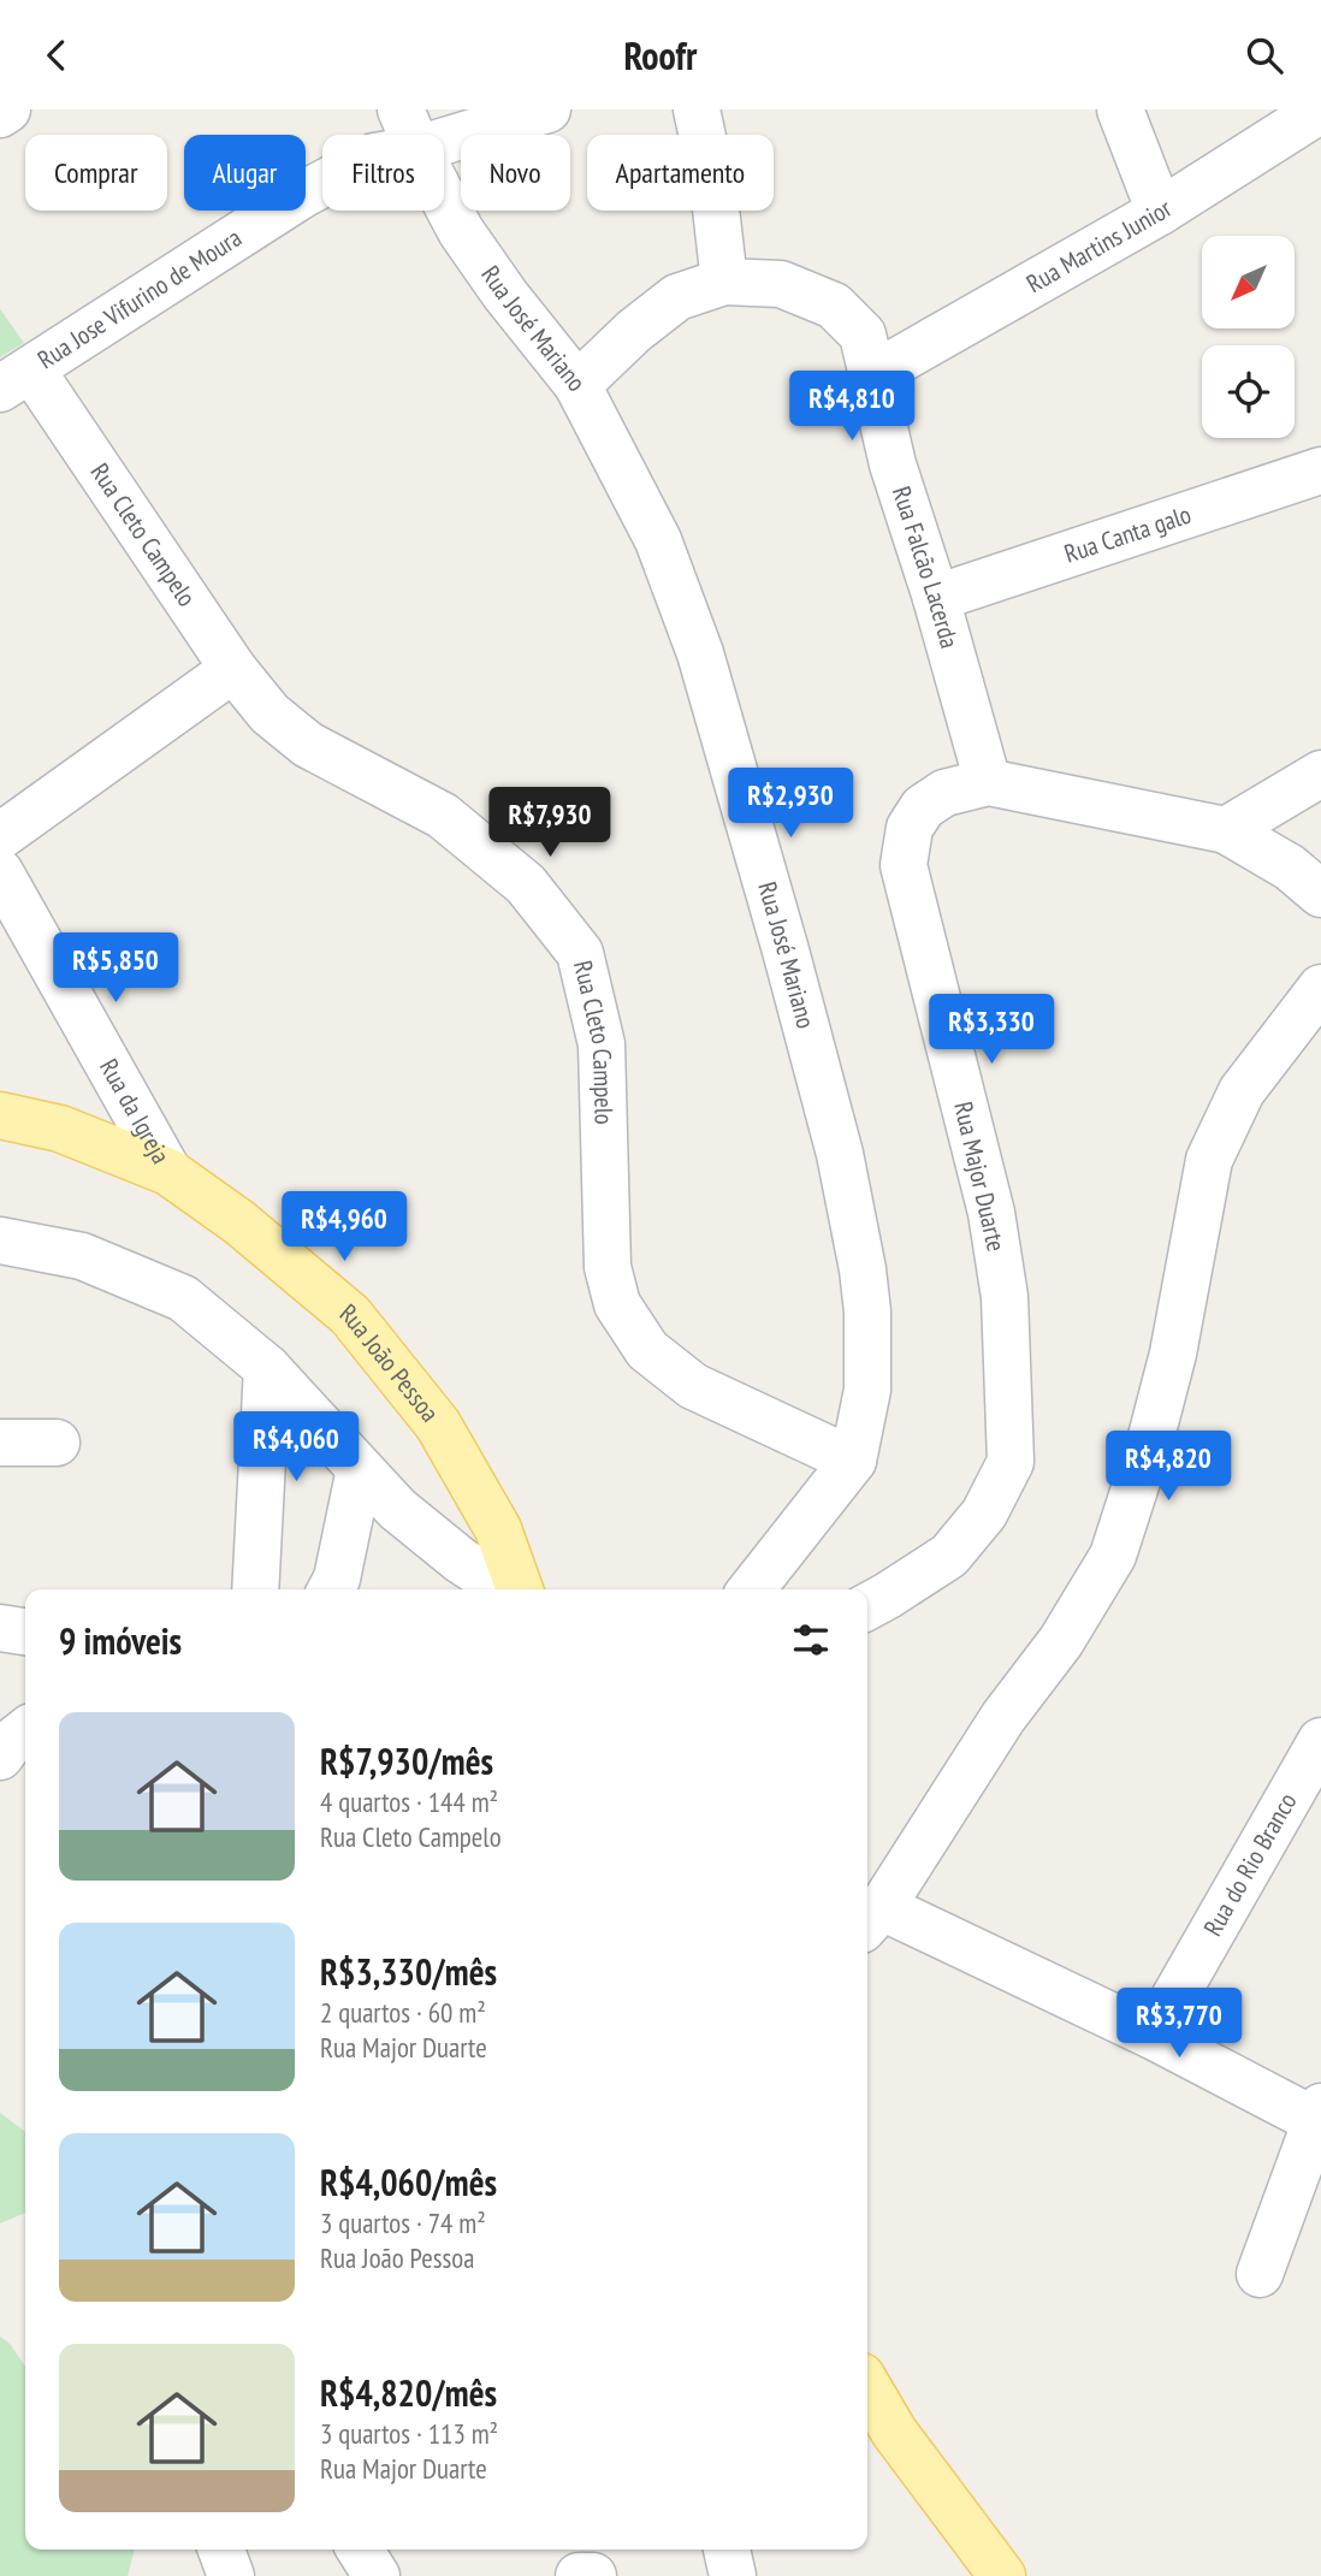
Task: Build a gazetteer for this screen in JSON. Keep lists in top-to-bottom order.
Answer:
{
  "streets": {
    "main road": ["Rua João Pessoa"],
    "street": [
      "Rua Martins Junior",
      "Rua Jose Vifurino de Moura",
      "Rua José Mariano",
      "Rua Cleto Campelo",
      "Rua Canta galo",
      "Rua Falcão Lacerda",
      "Rua da Igreja",
      "Rua Major Duarte",
      "Rua do Rio Branco"
    ]
  },
  "crossings": [
    ["Rua Martins Junior", "Rua Falcão Lacerda"],
    ["Rua Jose Vifurino de Moura", "Rua José Mariano"],
    ["Rua Jose Vifurino de Moura", "Rua Cleto Campelo"],
    ["Rua José Mariano", "Rua Cleto Campelo"],
    ["Rua José Mariano", "Rua Falcão Lacerda"],
    ["Rua Canta galo", "Rua Falcão Lacerda"],
    ["Rua Falcão Lacerda", "Rua Major Duarte"],
    ["Rua da Igreja", "Rua João Pessoa"]
  ],
  "north": "bottom left",
  "page": {
    "header": "Roofr",
    "chip": [
      "Comprar",
      "Alugar",
      "Filtros",
      "Novo",
      "Apartamento"
    ],
    "price": [
      "R$4,810",
      "R$2,930",
      "R$7,930",
      "R$5,850",
      "R$3,330",
      "R$4,960",
      "R$4,060",
      "R$4,820",
      "R$3,770"
    ],
    "heading": "9 imóveis",
    "list": [
      {
        "name": "R$7,930/mês",
        "note": "4 quartos · 144 m² · Rua Cleto Campelo"
      },
      {
        "name": "R$3,330/mês",
        "note": "2 quartos · 60 m² · Rua Major Duarte"
      },
      {
        "name": "R$4,060/mês",
        "note": "3 quartos · 74 m² · Rua João Pessoa"
      },
      {
        "name": "R$4,820/mês",
        "note": "3 quartos · 113 m² · Rua Major Duarte"
      }
    ]
  }
}
